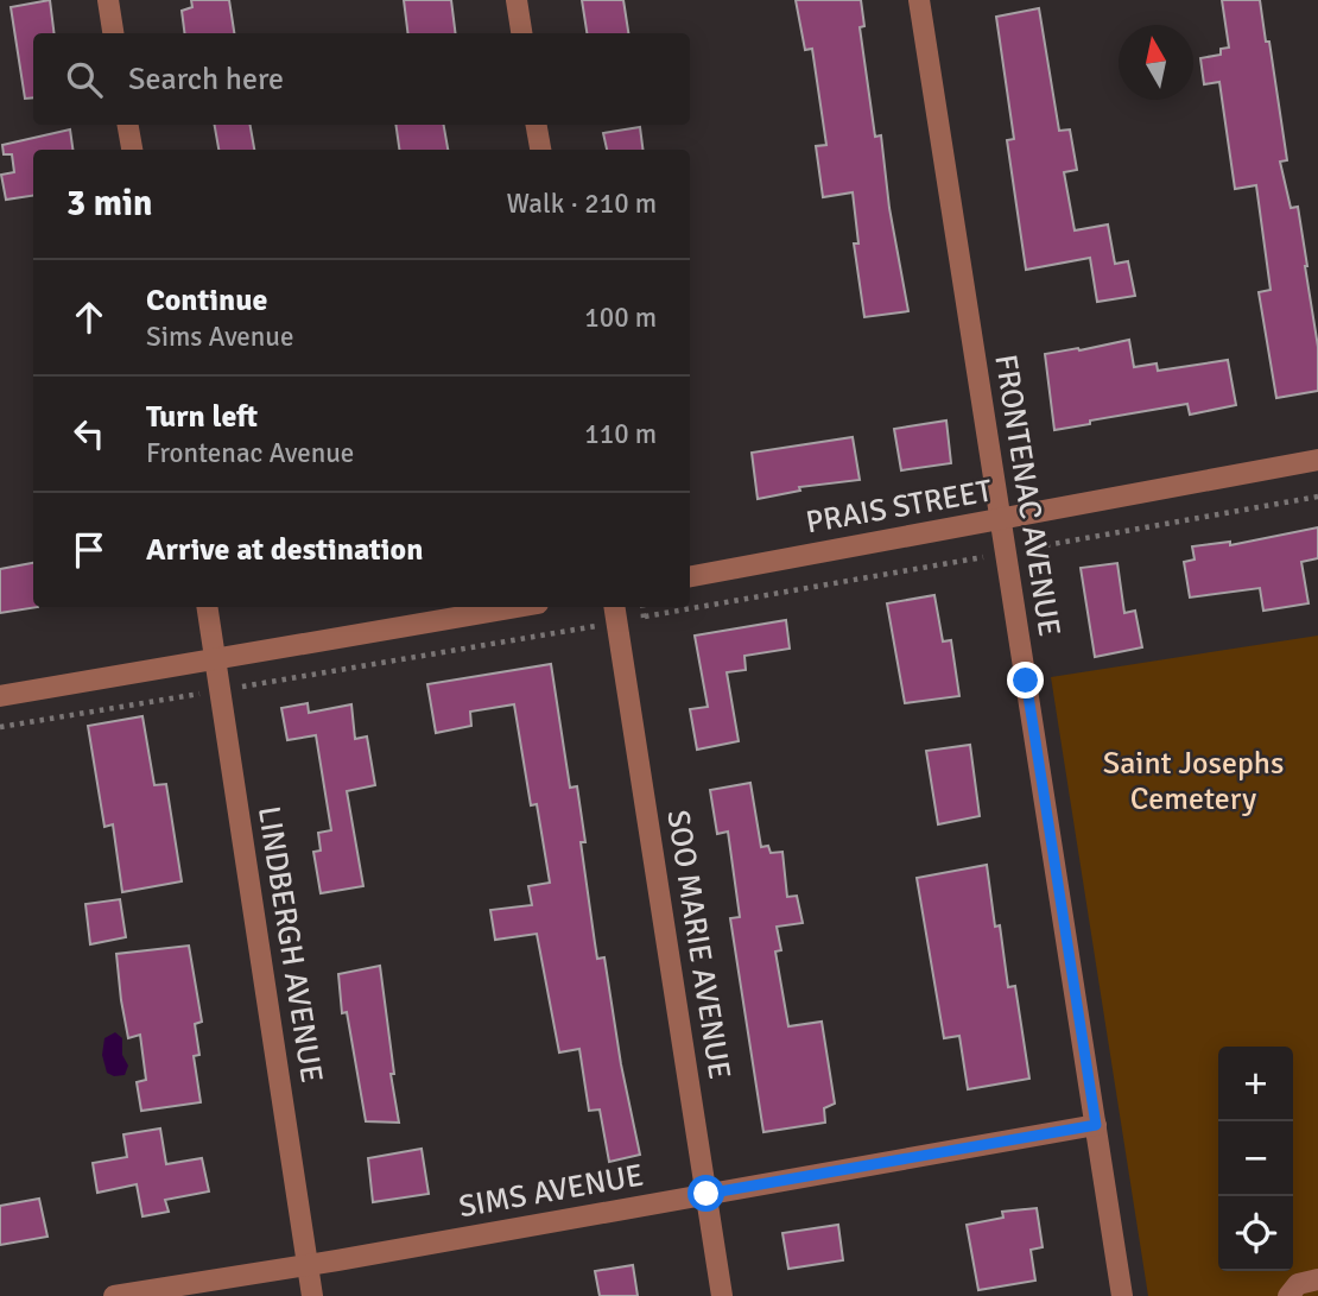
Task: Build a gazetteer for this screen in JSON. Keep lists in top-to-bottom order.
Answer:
{
  "streets": {
    "street": [
      "FRONTENAC AVENUE",
      "PRAIS STREET",
      "LINDBERGH AVENUE",
      "SOO MARIE AVENUE",
      "SIMS AVENUE"
    ]
  },
  "crossings": [
    ["FRONTENAC AVENUE", "PRAIS STREET"],
    ["FRONTENAC AVENUE", "SIMS AVENUE"],
    ["LINDBERGH AVENUE", "SIMS AVENUE"],
    ["SOO MARIE AVENUE", "SIMS AVENUE"]
  ],
  "parks": ["Saint Josephs Cemetery"],
  "north": "top",
  "page": {
    "search": "Search here",
    "heading": ["3 min", "Walk · 210 m"],
    "list": [
      ["Continue", "Sims Avenue", "100 m"],
      ["Turn left", "Frontenac Avenue", "110 m"],
      "Arrive at destination"
    ],
    "map_buttons": ["+", "−"]
  }
}
